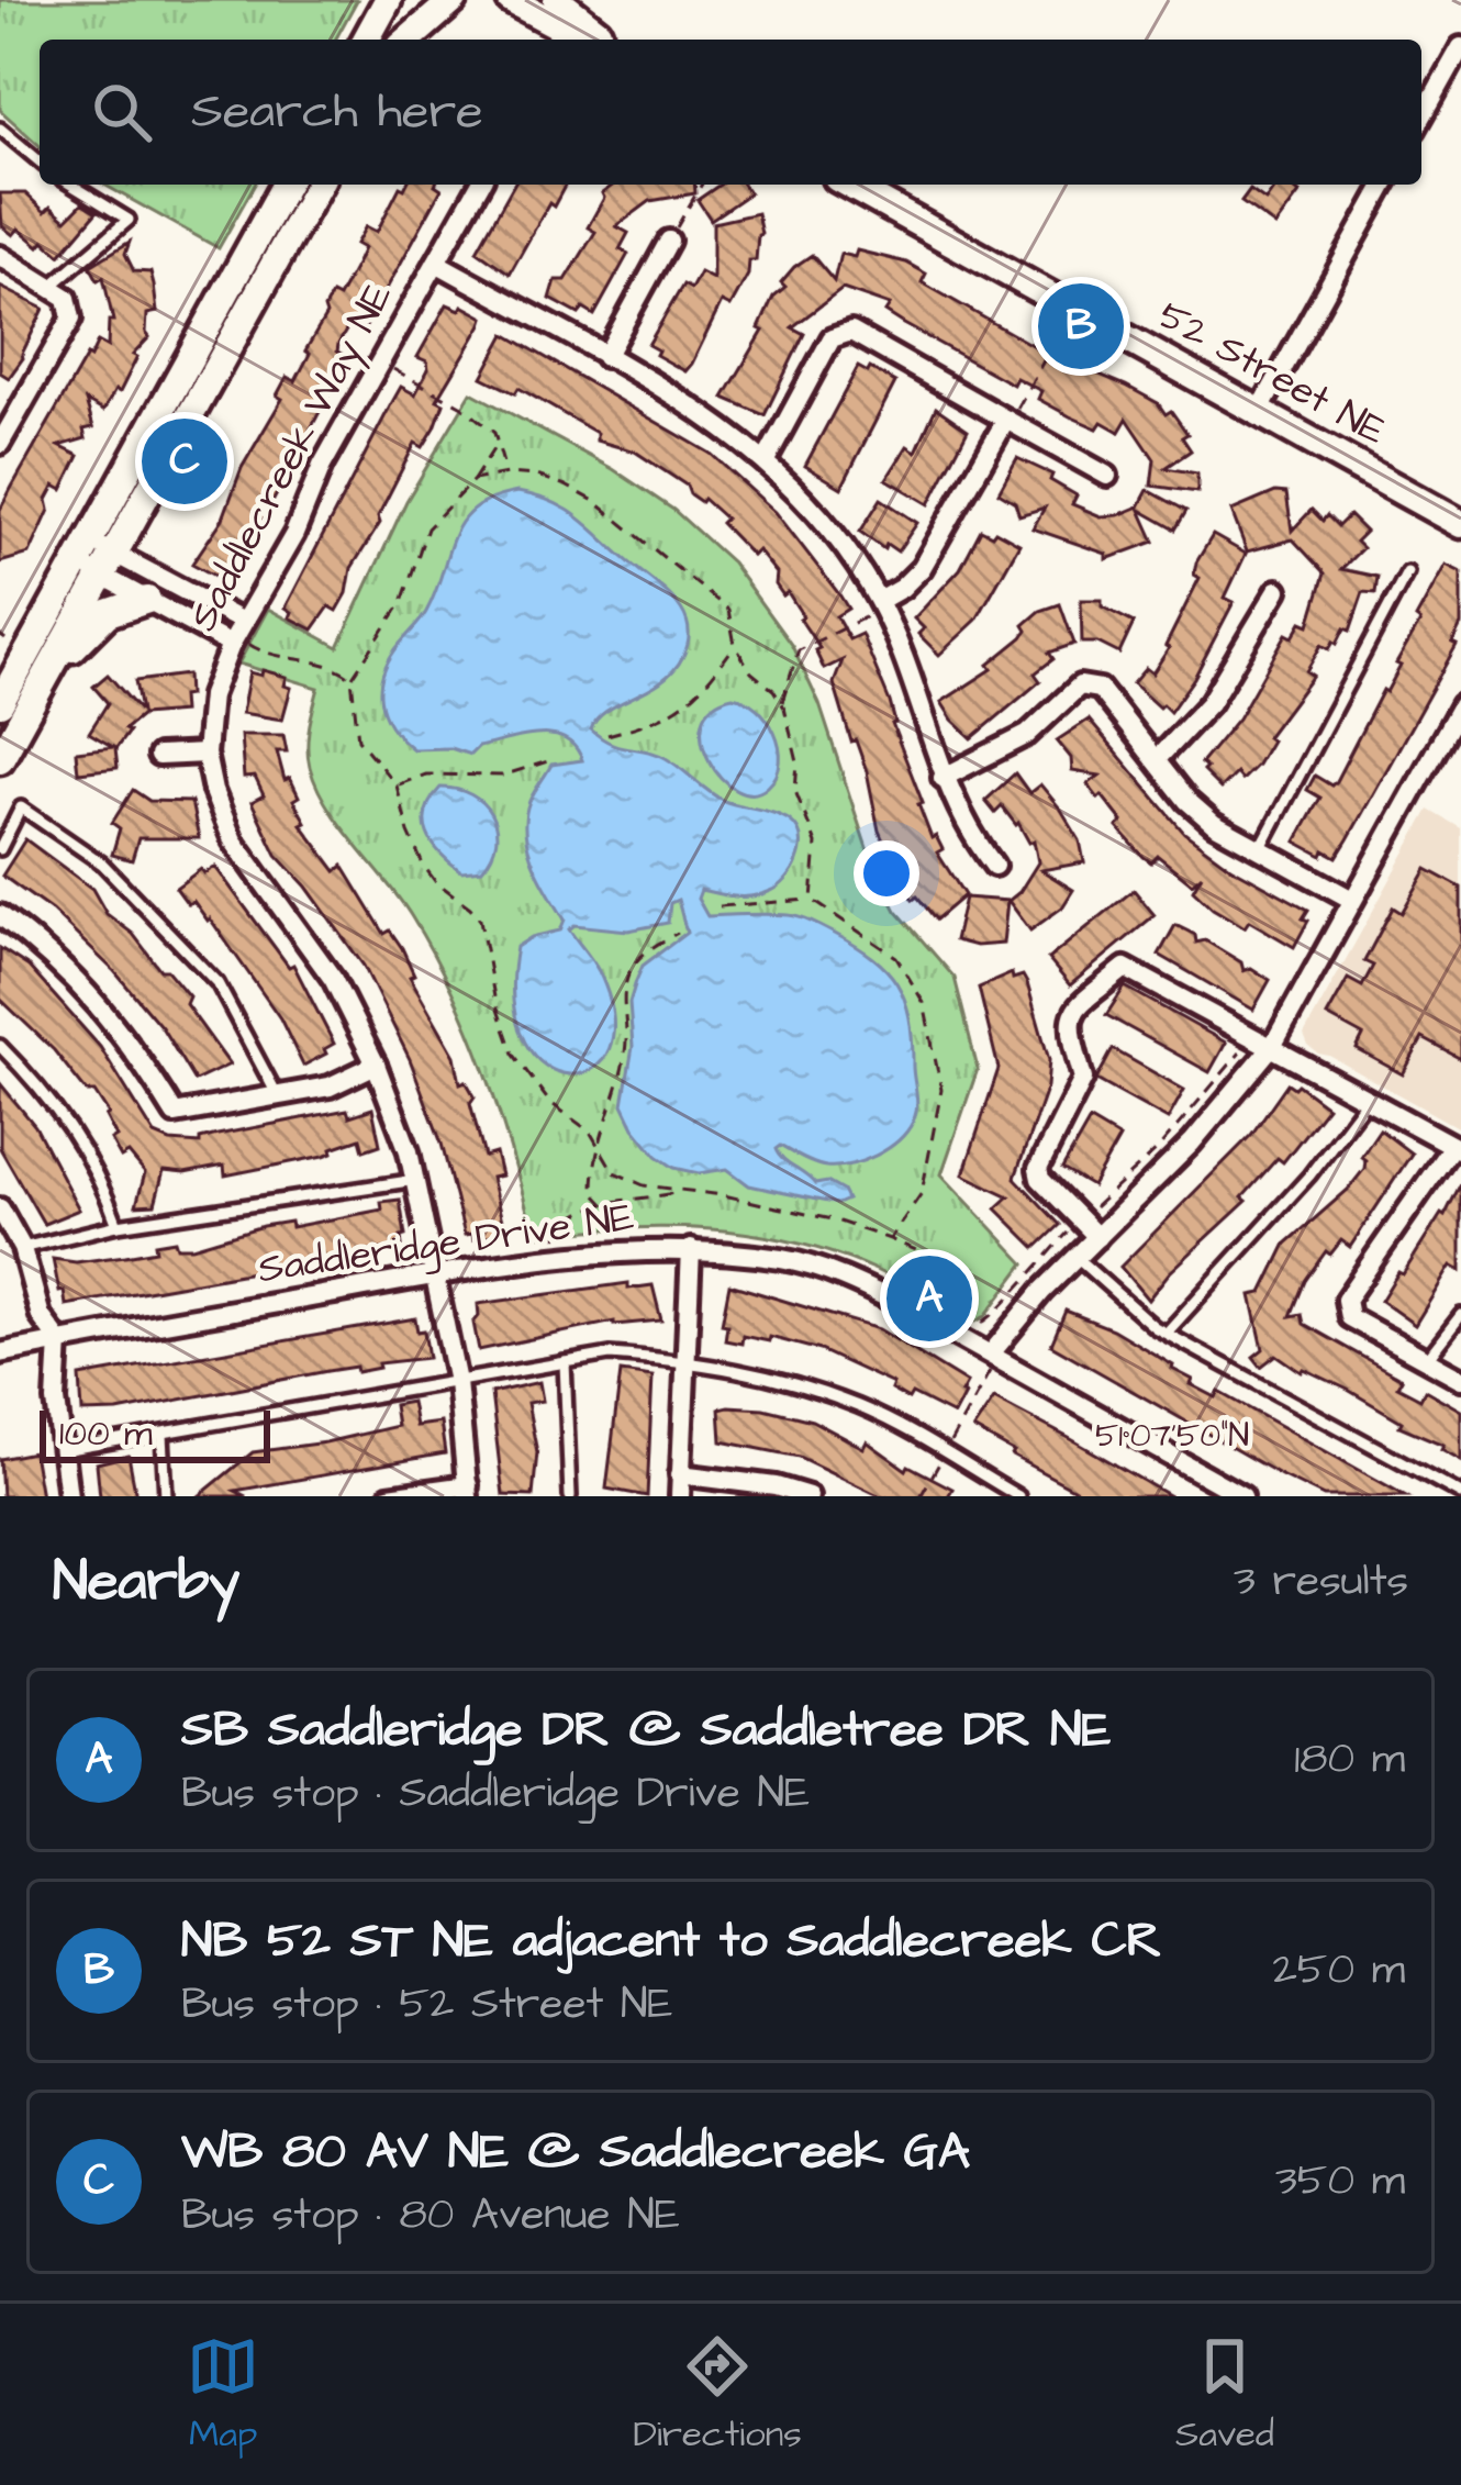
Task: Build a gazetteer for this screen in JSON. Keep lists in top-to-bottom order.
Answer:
{
  "streets": {
    "main road": ["52 Street NE"],
    "street": ["Saddlecreek Way NE", "Saddleridge Drive NE"]
  },
  "crossings": [
    ["Saddlecreek Way NE", "Saddleridge Drive NE"]
  ],
  "scale_bar": "100 m",
  "page": {
    "search": "Search here",
    "pins": ["B", "C", "A"],
    "scale": "100 m",
    "heading": ["Nearby", "3 results"],
    "list": [
      {
        "mark": "A",
        "name": "SB Saddleridge DR @ Saddletree DR NE",
        "note": "Bus stop · Saddleridge Drive NE",
        "value": "180 m"
      },
      {
        "mark": "B",
        "name": "NB 52 ST NE adjacent to Saddlecreek CR",
        "note": "Bus stop · 52 Street NE",
        "value": "250 m"
      },
      {
        "mark": "C",
        "name": "WB 80 AV NE @ Saddlecreek GA",
        "note": "Bus stop · 80 Avenue NE",
        "value": "350 m"
      }
    ],
    "nav": ["Map", "Directions", "Saved"]
  },
  "coordinates": ["51°07'50\"N"]
}
